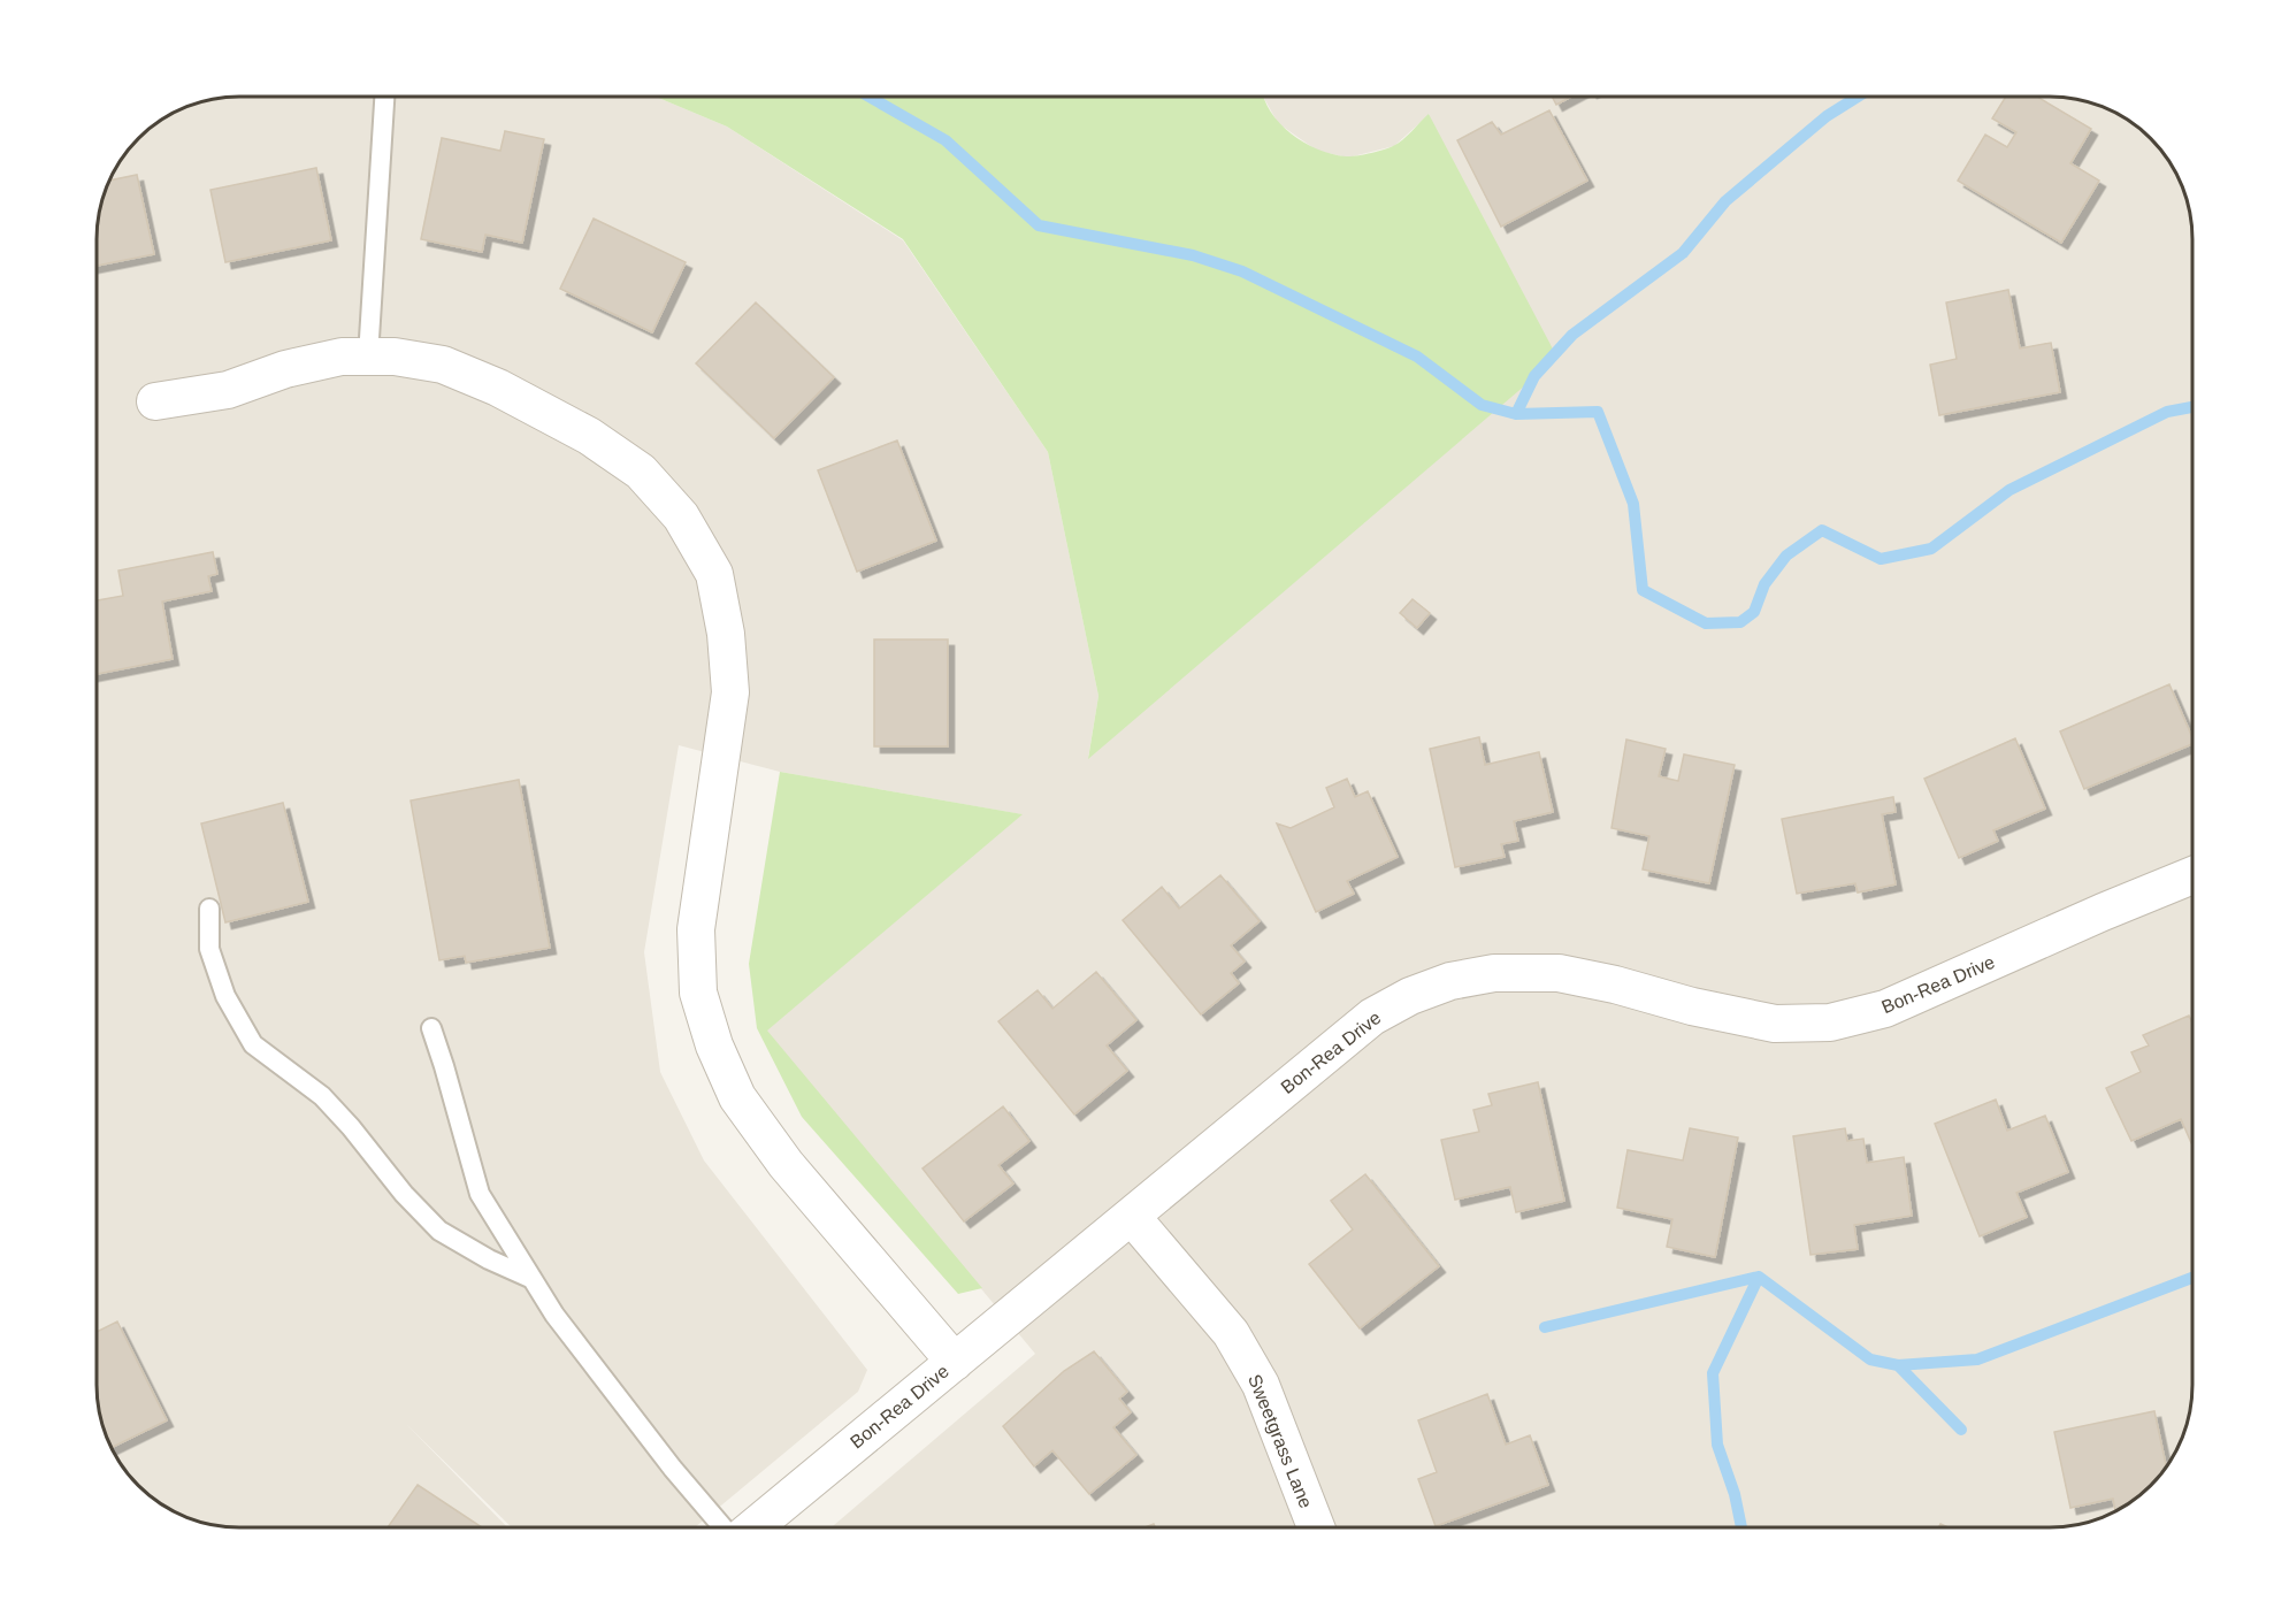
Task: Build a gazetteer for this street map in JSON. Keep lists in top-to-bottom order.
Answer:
{
  "streets": {
    "street": ["Bon-Rea Drive", "Sweetgrass Lane"]
  },
  "crossings": [
    ["Bon-Rea Drive", "Sweetgrass Lane"]
  ]
}
